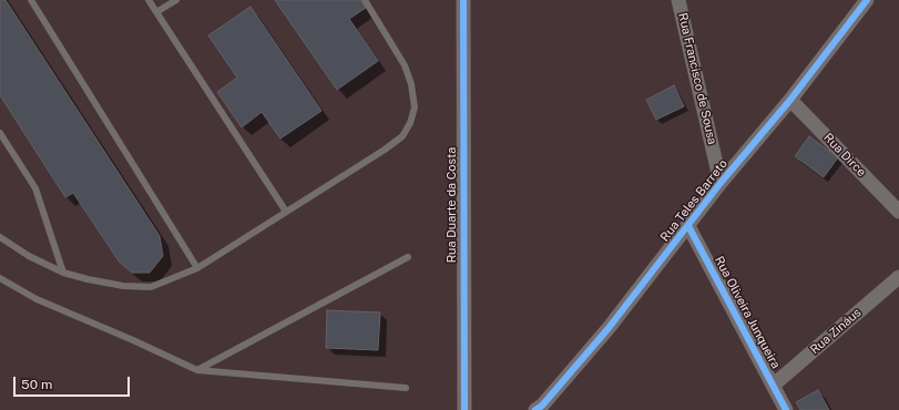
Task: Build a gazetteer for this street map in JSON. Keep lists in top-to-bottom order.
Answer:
{
  "streets": {
    "street": [
      "Rua Francisco de Sousa",
      "Rua Dirce",
      "Rua Teles Barreto",
      "Rua Duarte da Costa",
      "Rua Oliveira Junqueira",
      "Rua Zináus"
    ]
  },
  "crossings": [
    ["Rua Francisco de Sousa", "Rua Teles Barreto"],
    ["Rua Dirce", "Rua Teles Barreto"],
    ["Rua Teles Barreto", "Rua Oliveira Junqueira"],
    ["Rua Oliveira Junqueira", "Rua Zináus"]
  ],
  "scale_bar": "50 m"
}
